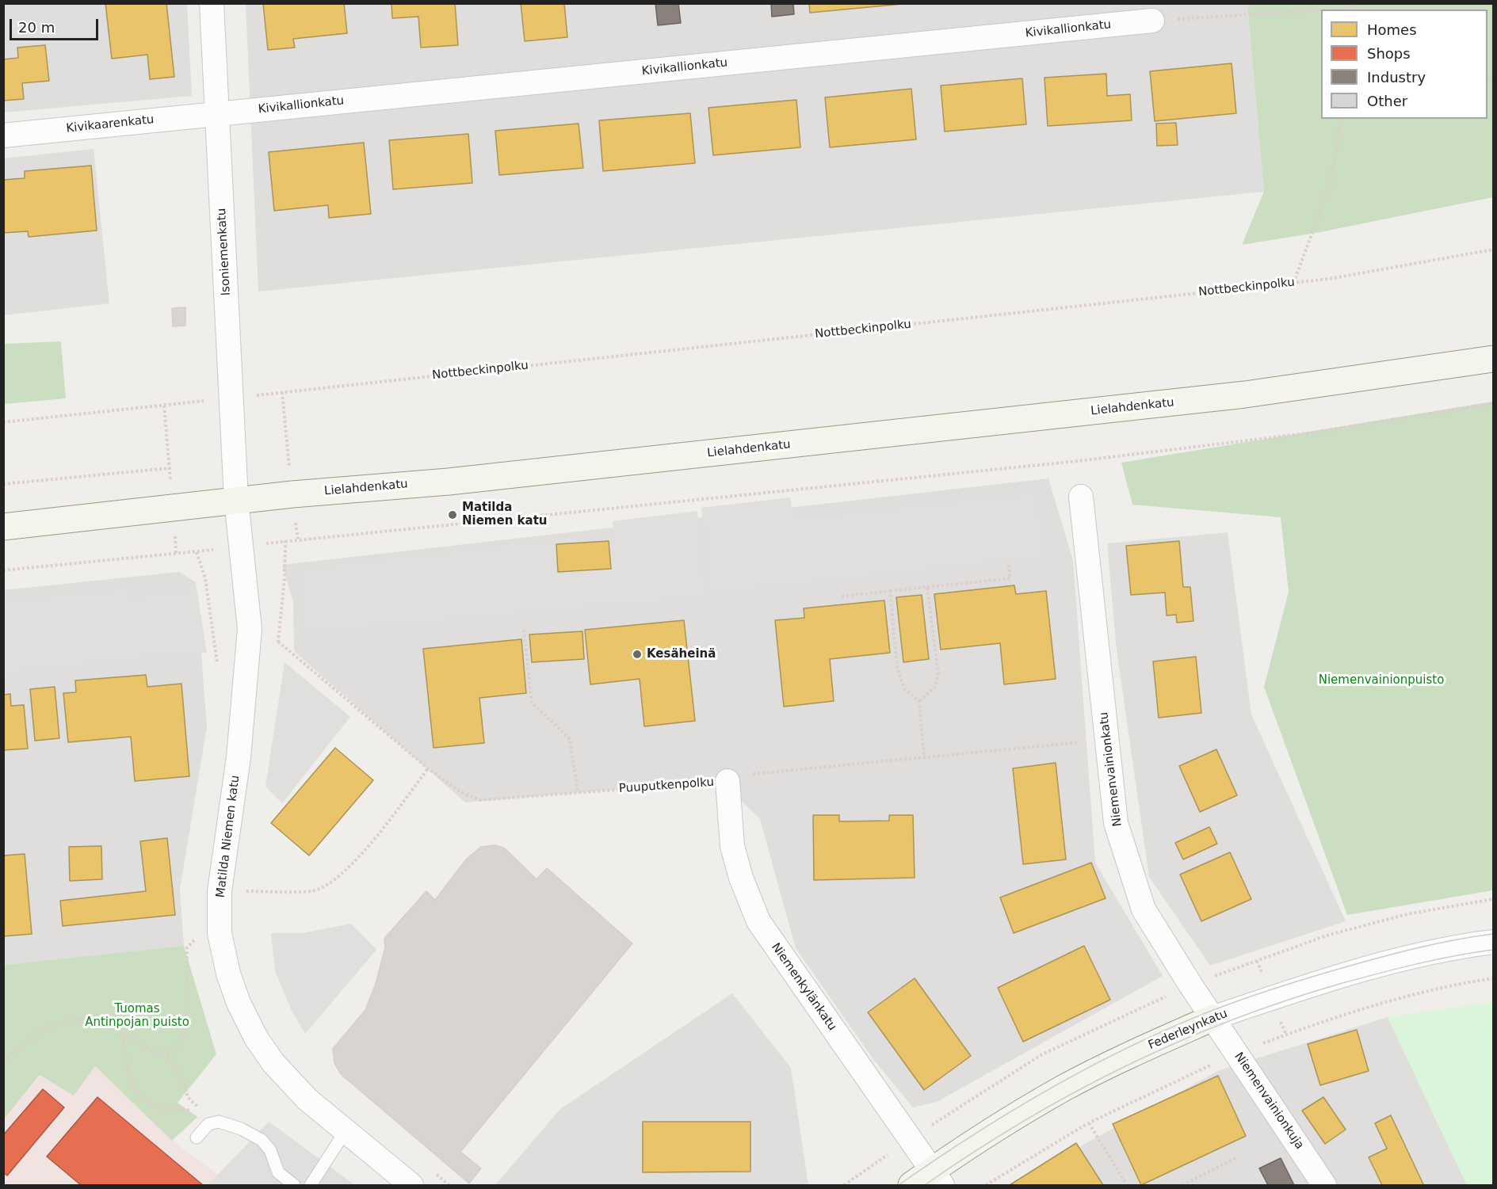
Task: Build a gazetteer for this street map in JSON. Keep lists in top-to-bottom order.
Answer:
{
  "streets": {
    "main road": ["Lielahdenkatu", "Federleynkatu"],
    "street": [
      "Kivikallionkatu",
      "Kivikaarenkatu",
      "Isoniemenkatu",
      "Niemenvainionkatu",
      "Matilda Niemen katu",
      "Niemenkylänkatu",
      "Niemenvainionkuja"
    ],
    "path": ["Nottbeckinpolku", "Puuputkenpolku"]
  },
  "crossings": [
    ["Kivikallionkatu", "Kivikaarenkatu"],
    ["Kivikallionkatu", "Isoniemenkatu"],
    ["Kivikaarenkatu", "Isoniemenkatu"],
    ["Isoniemenkatu", "Nottbeckinpolku"],
    ["Isoniemenkatu", "Lielahdenkatu"],
    ["Isoniemenkatu", "Matilda Niemen katu"],
    ["Lielahdenkatu", "Matilda Niemen katu"],
    ["Niemenvainionkatu", "Puuputkenpolku"],
    ["Niemenvainionkatu", "Federleynkatu"],
    ["Niemenvainionkatu", "Niemenvainionkuja"],
    ["Puuputkenpolku", "Niemenkylänkatu"],
    ["Niemenkylänkatu", "Federleynkatu"],
    ["Federleynkatu", "Niemenvainionkuja"]
  ],
  "parks": ["Niemenvainionpuisto", "Tuomas Antinpojan puisto"],
  "places": ["Matilda Niemen katu", "Kesäheinä"],
  "legend": [
    "Homes",
    "Shops",
    "Industry",
    "Other"
  ],
  "scale_bar": "20 m"
}
